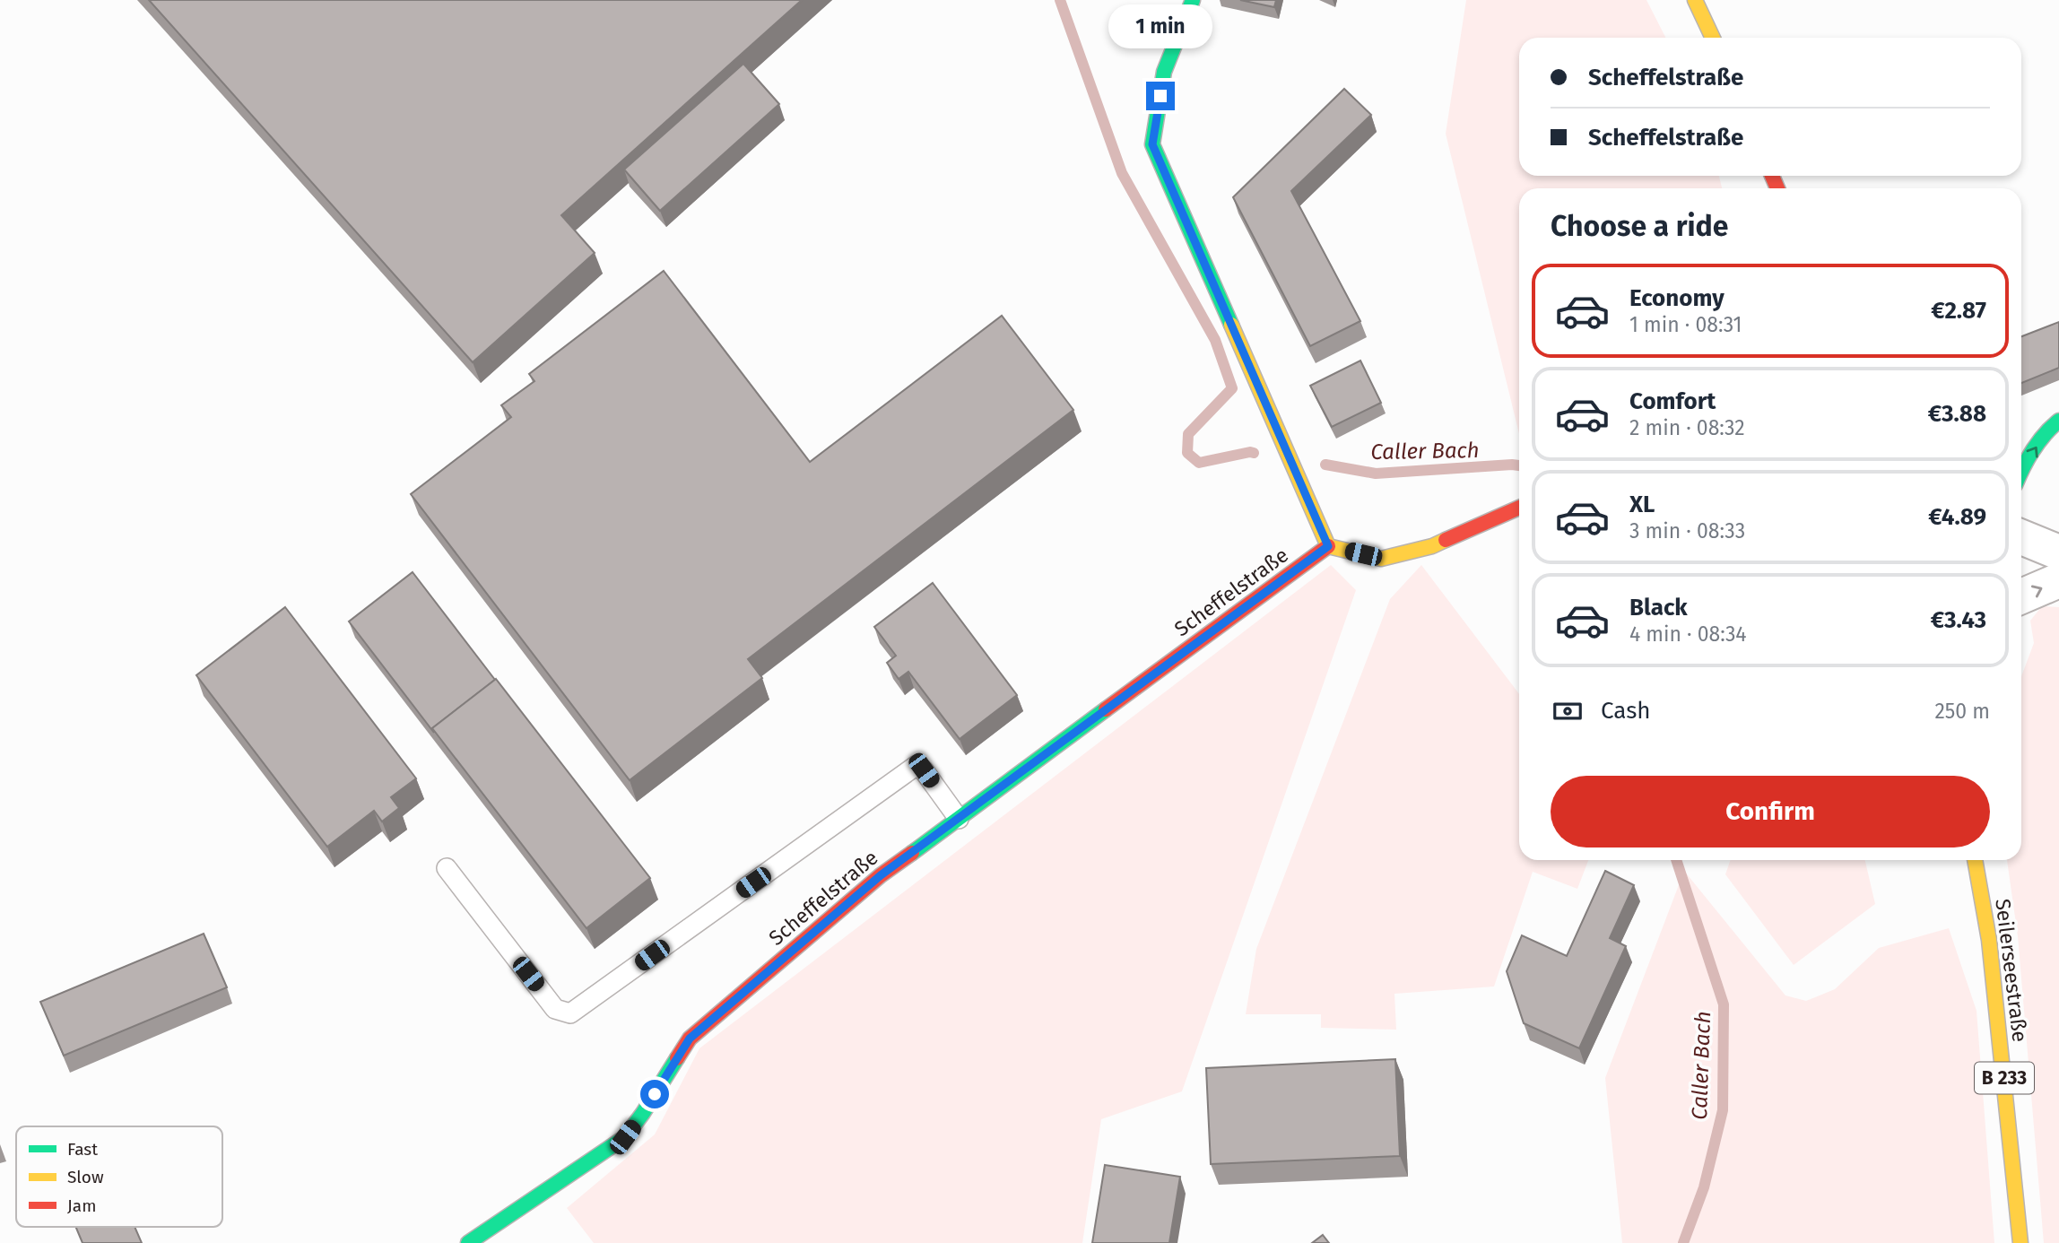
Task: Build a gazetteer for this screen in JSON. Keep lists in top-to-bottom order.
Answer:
{
  "streets": {
    "street": ["Scheffelstraße", "Seilerseestraße", "B 233"]
  },
  "water": ["Caller Bach"],
  "legend": ["Fast", "Slow", "Jam"],
  "page": {
    "bubble": "1 min",
    "banner": ["Scheffelstraße", "Scheffelstraße"],
    "heading": "Choose a ride",
    "list": [
      {
        "name": "Economy",
        "note": "1 min · 08:31",
        "value": "€2.87"
      },
      {
        "name": "Comfort",
        "note": "2 min · 08:32",
        "value": "€3.88"
      },
      {
        "name": "XL",
        "note": "3 min · 08:33",
        "value": "€4.89"
      },
      {
        "name": "Black",
        "note": "4 min · 08:34",
        "value": "€3.43"
      }
    ],
    "pay": ["Cash", "250 m"],
    "buttons": "Confirm"
  }
}
